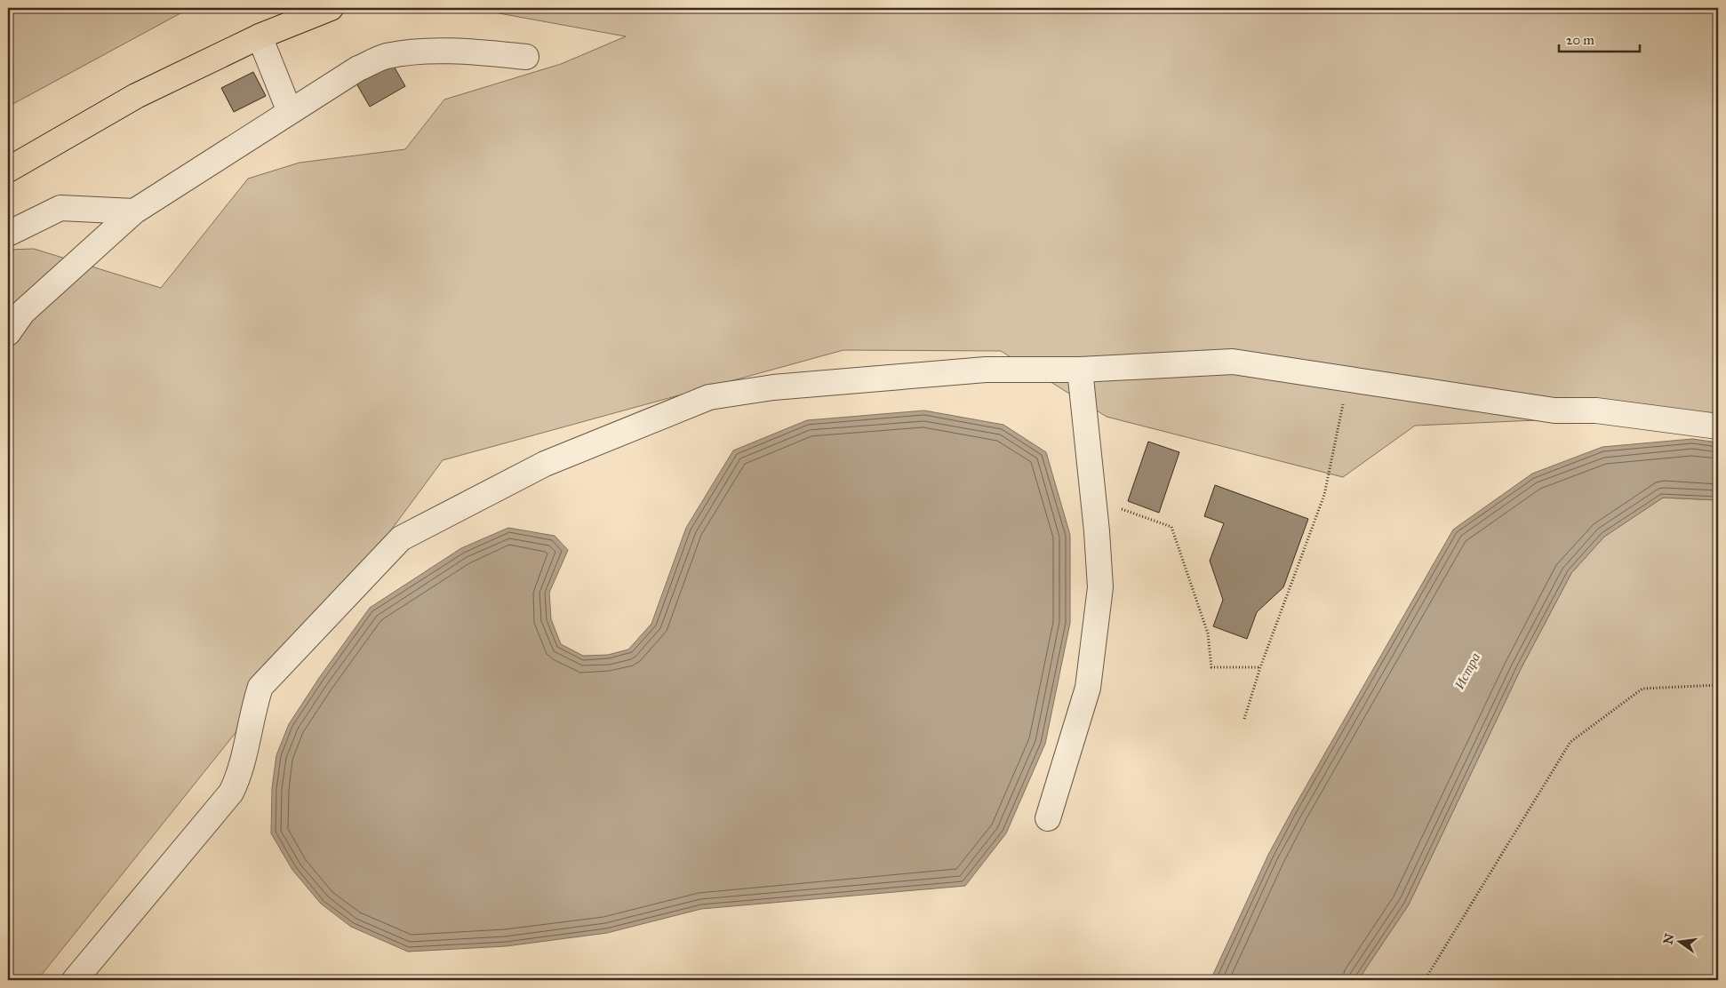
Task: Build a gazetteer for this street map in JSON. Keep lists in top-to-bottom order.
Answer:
{
  "water": ["Истра"],
  "scale_bar": "20 m",
  "north": "left"
}
